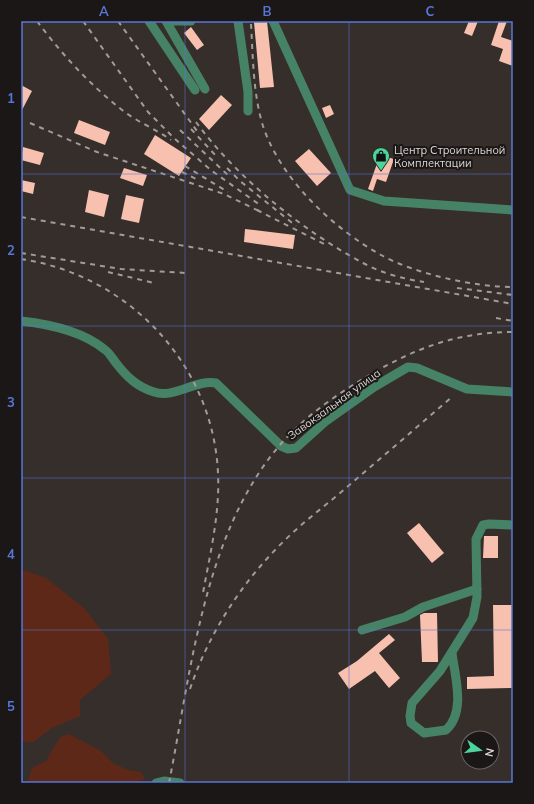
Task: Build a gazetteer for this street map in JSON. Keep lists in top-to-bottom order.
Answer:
{
  "streets": {
    "street": ["Завокзальная улица"]
  },
  "places": {
    "shop": ["Центр Строительной Комплектации"]
  },
  "north": "right",
  "grid": {
    "columns": ["A", "B", "C"],
    "rows": [
      "1",
      "2",
      "3",
      "4",
      "5"
    ]
  }
}
